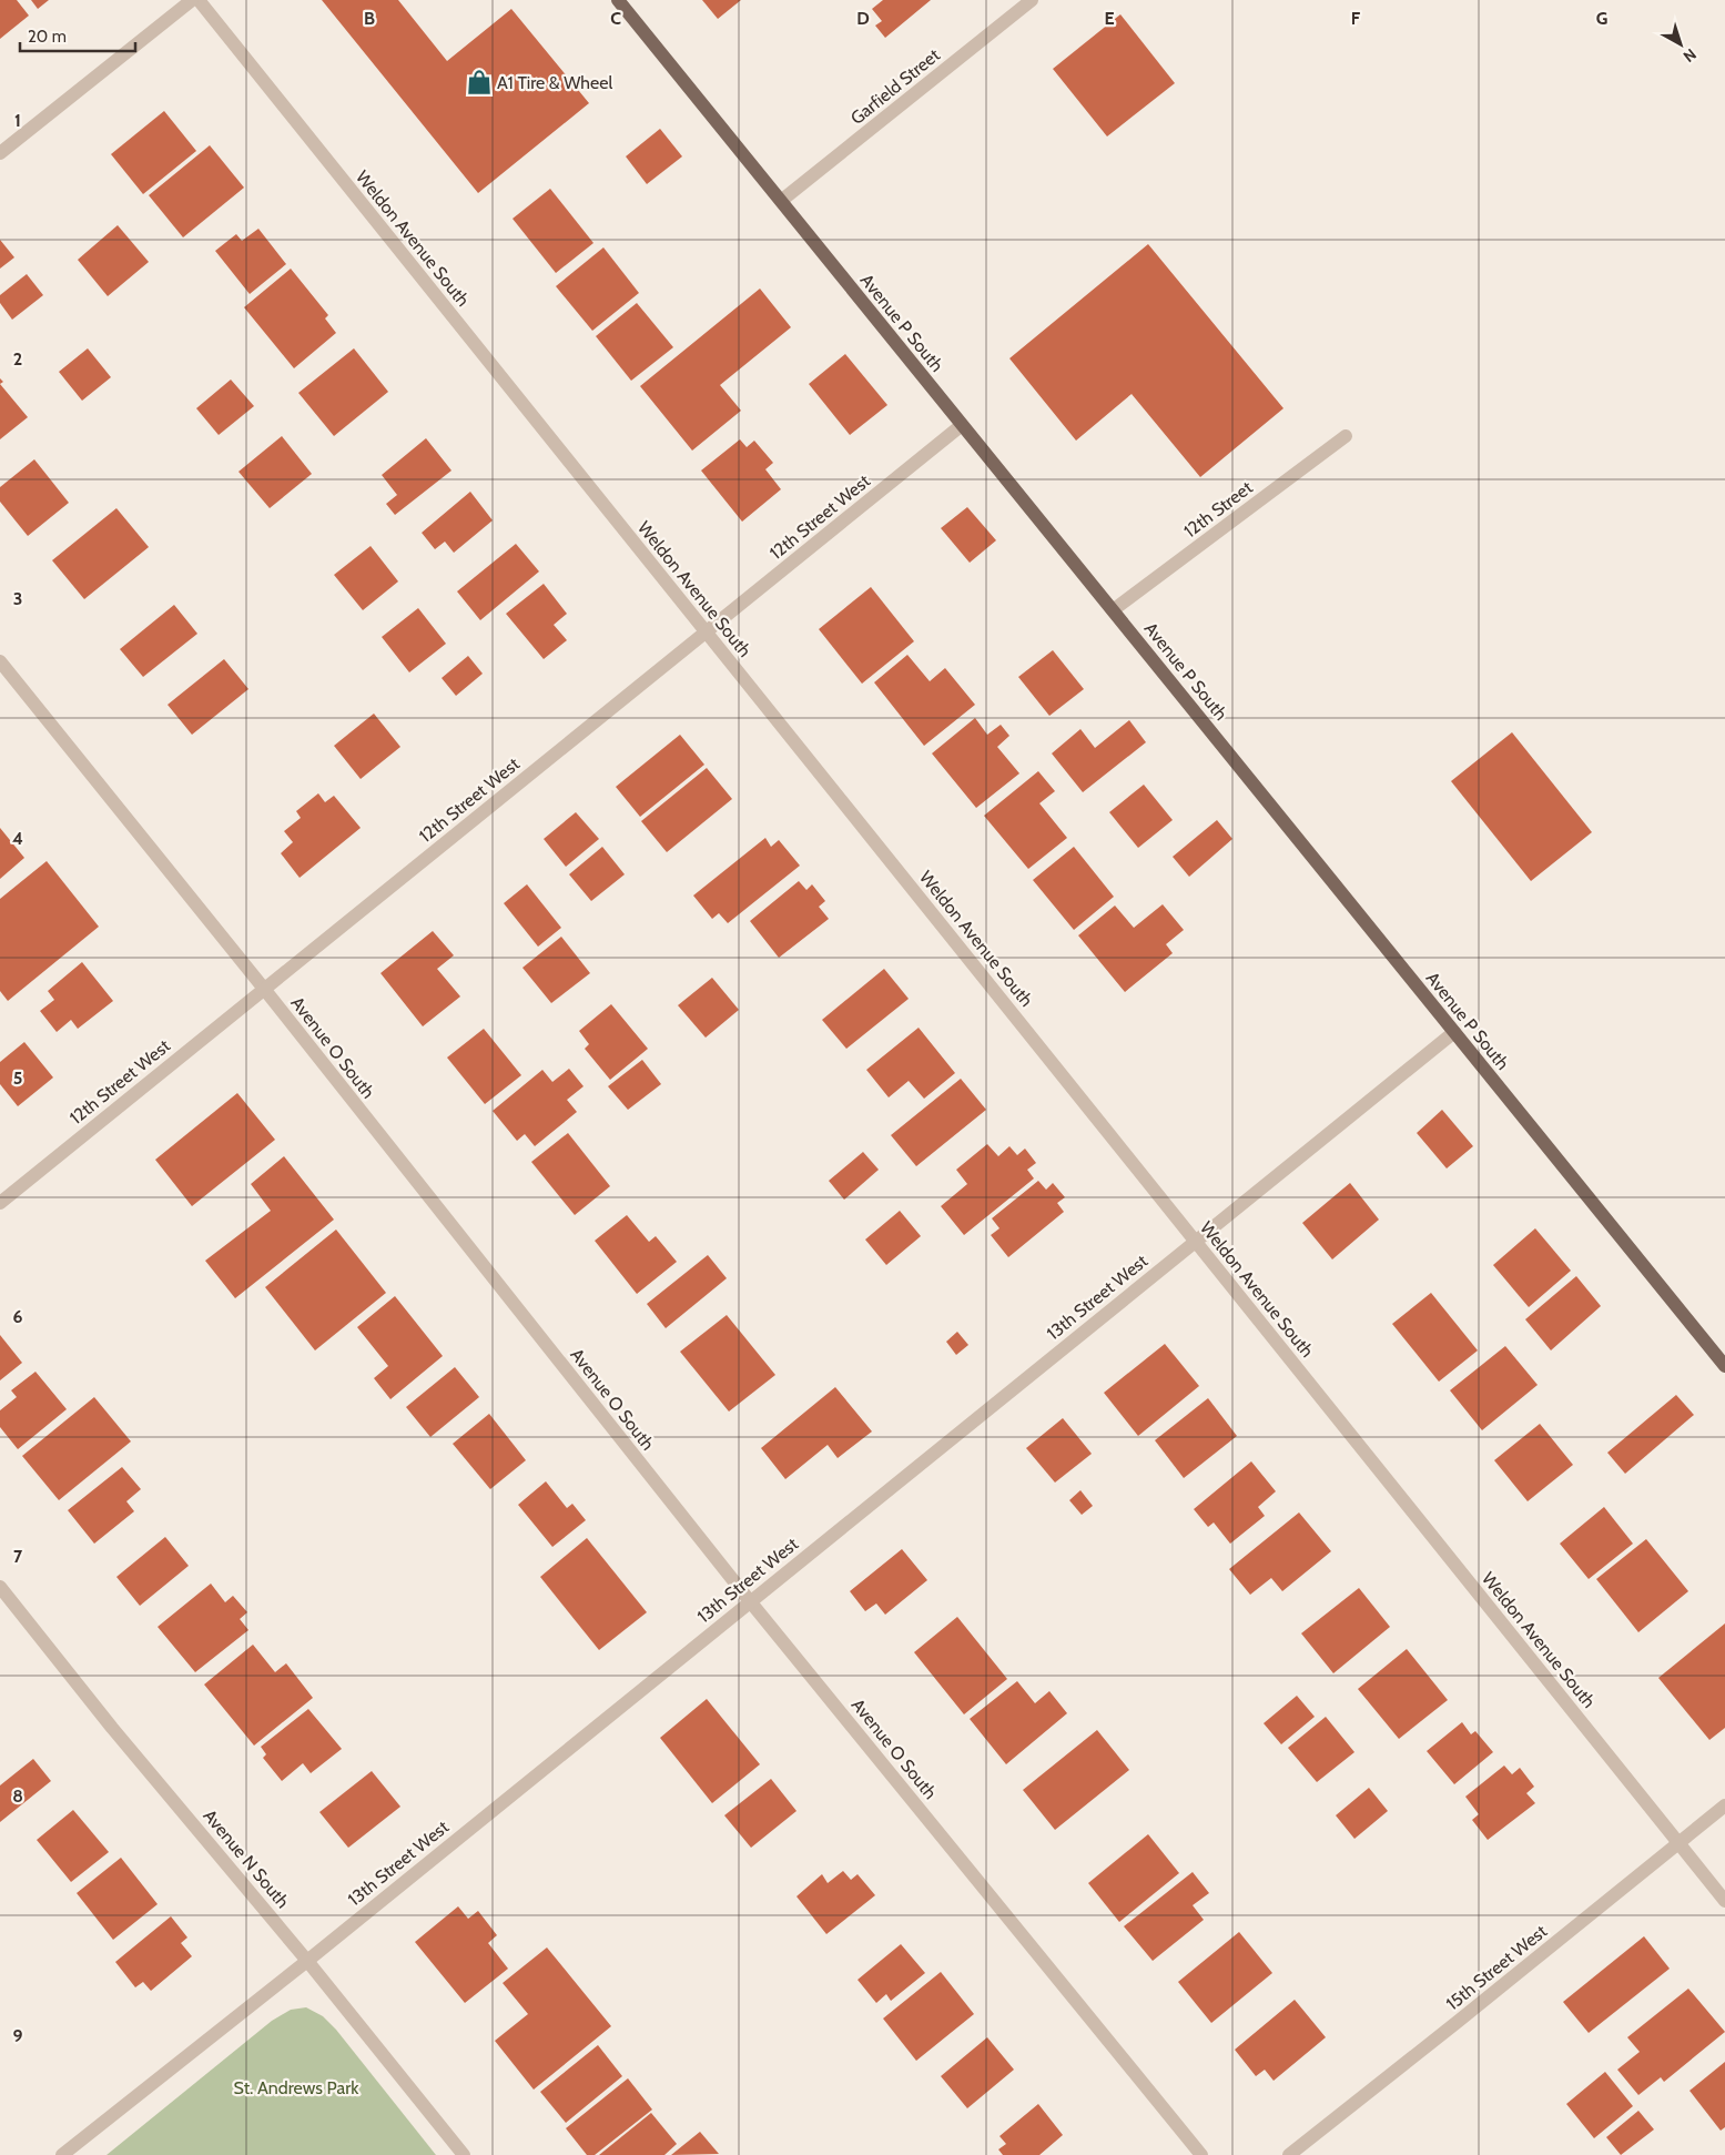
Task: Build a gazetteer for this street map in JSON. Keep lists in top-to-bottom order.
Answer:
{
  "streets": {
    "main road": ["Avenue P South"],
    "street": [
      "Garfield Street",
      "Weldon Avenue South",
      "12th Street",
      "12th Street West",
      "Avenue O South",
      "13th Street West",
      "Avenue N South",
      "15th Street West"
    ]
  },
  "crossings": [
    ["Garfield Street", "Avenue P South"],
    ["Weldon Avenue South", "12th Street West"],
    ["Weldon Avenue South", "13th Street West"],
    ["Weldon Avenue South", "15th Street West"],
    ["Avenue P South", "12th Street"],
    ["Avenue P South", "12th Street West"],
    ["Avenue P South", "13th Street West"],
    ["12th Street West", "Avenue O South"],
    ["Avenue O South", "13th Street West"],
    ["13th Street West", "Avenue N South"]
  ],
  "parks": ["St. Andrews Park"],
  "places": {
    "shop": ["A1 Tire & Wheel"]
  },
  "scale_bar": "20 m",
  "north": "bottom right",
  "grid": {
    "columns": [
      "B",
      "C",
      "D",
      "E",
      "F",
      "G"
    ],
    "rows": [
      "1",
      "2",
      "3",
      "4",
      "5",
      "6",
      "7",
      "8",
      "9"
    ]
  }
}
